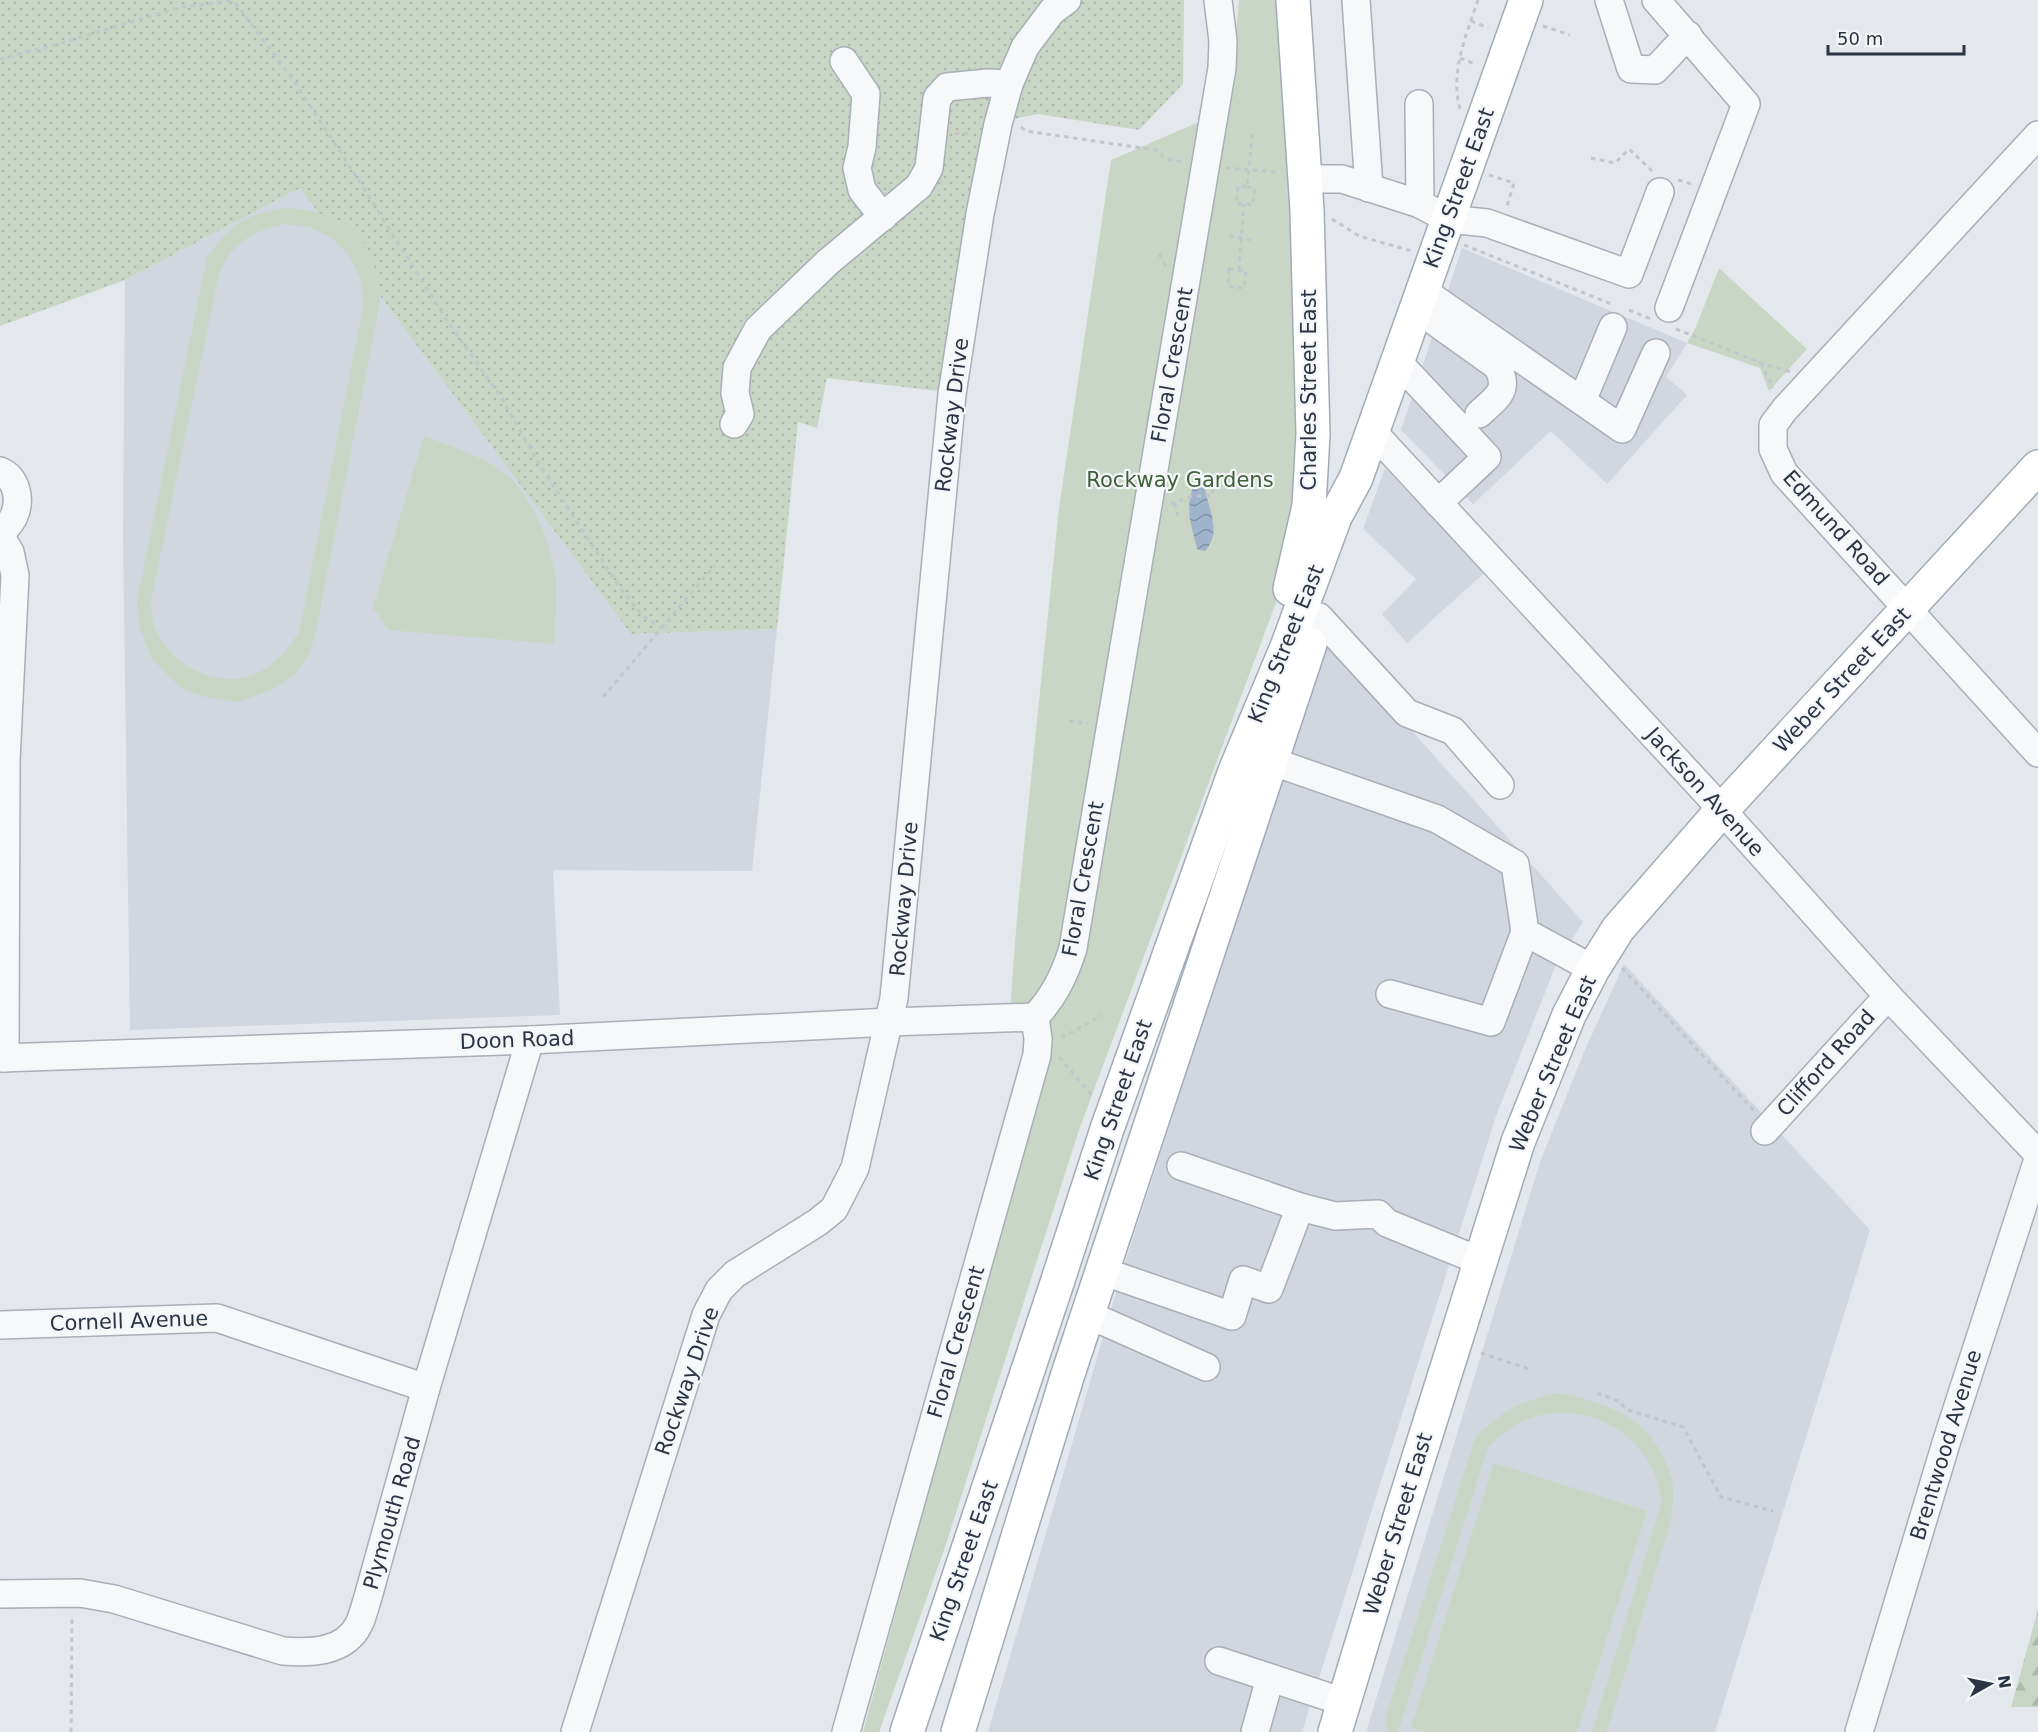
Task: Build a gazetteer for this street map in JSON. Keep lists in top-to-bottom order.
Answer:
{
  "streets": {
    "main road": ["King Street East", "Charles Street East", "Weber Street East"],
    "street": [
      "Floral Crescent",
      "Rockway Drive",
      "Edmund Road",
      "Jackson Avenue",
      "Doon Road",
      "Clifford Road",
      "Cornell Avenue",
      "Brentwood Avenue",
      "Plymouth Road"
    ]
  },
  "crossings": [
    ["King Street East", "Charles Street East"],
    ["King Street East", "Jackson Avenue"],
    ["Floral Crescent", "Doon Road"],
    ["Rockway Drive", "Doon Road"],
    ["Edmund Road", "Weber Street East"],
    ["Weber Street East", "Jackson Avenue"],
    ["Jackson Avenue", "Clifford Road"],
    ["Doon Road", "Plymouth Road"],
    ["Cornell Avenue", "Plymouth Road"]
  ],
  "parks": ["Rockway Gardens"],
  "scale_bar": "50 m",
  "north": "right"
}
